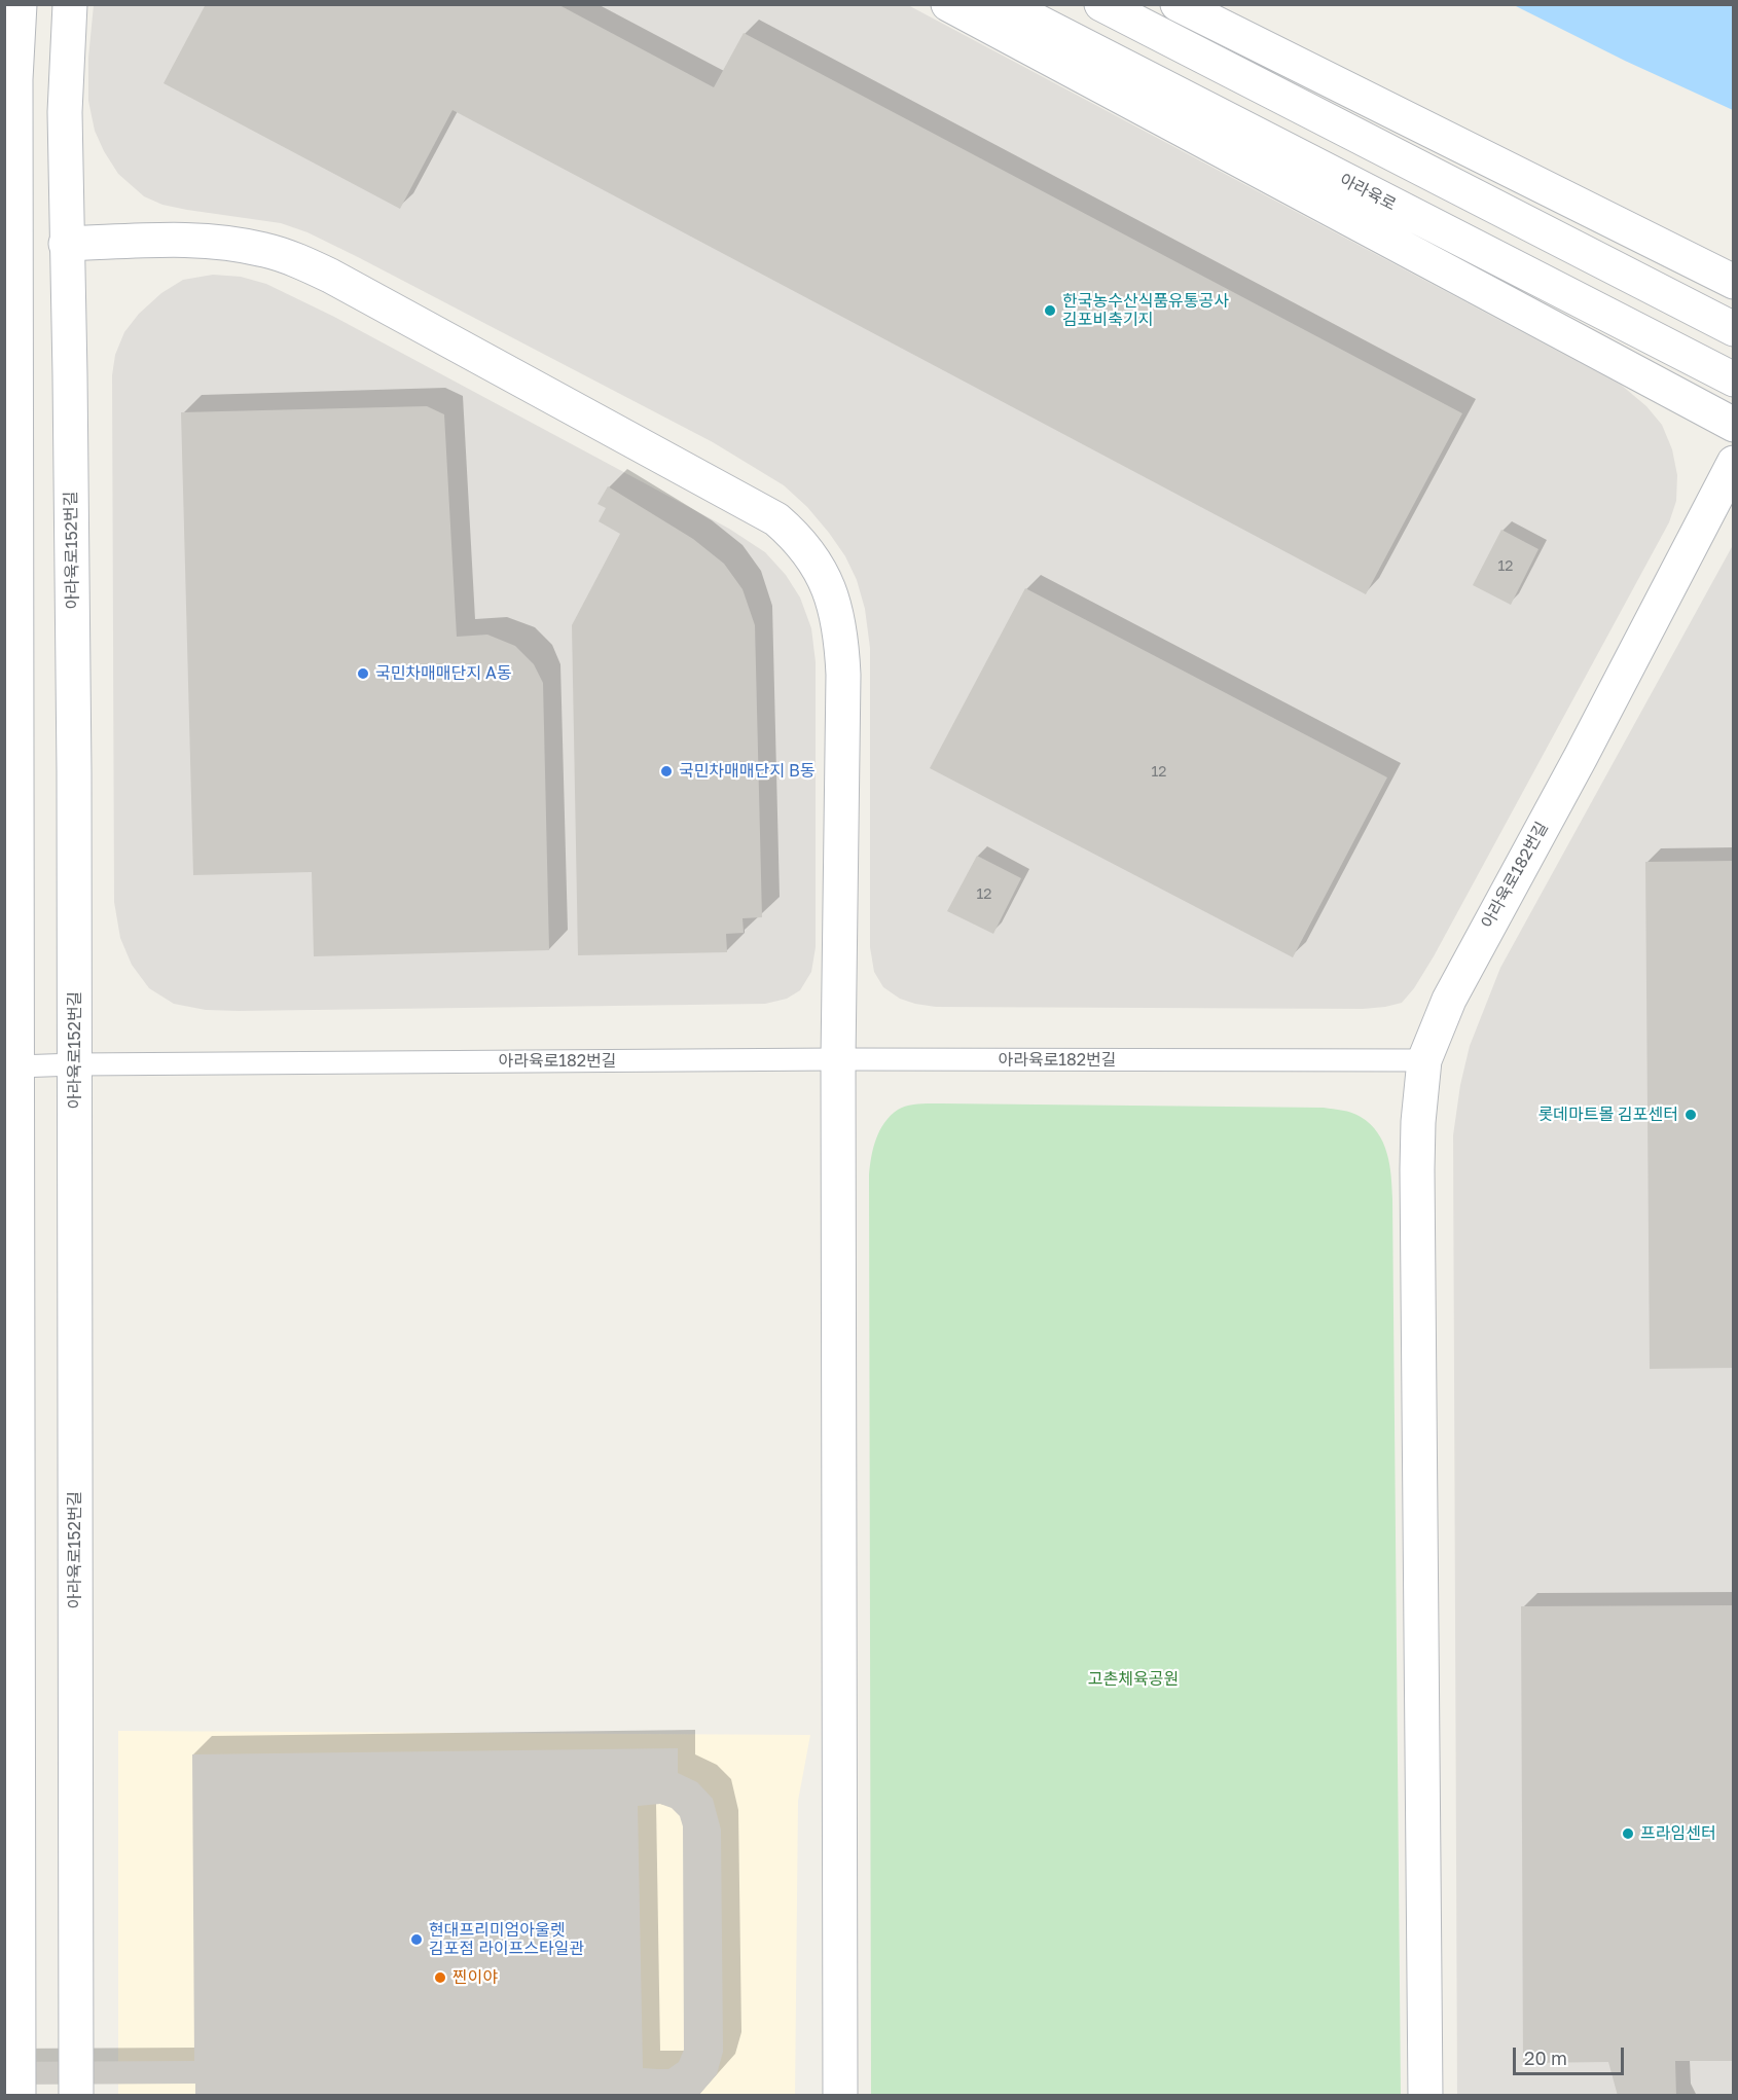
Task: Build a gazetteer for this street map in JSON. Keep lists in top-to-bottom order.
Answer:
{
  "streets": {
    "street": ["아라육로", "아라육로152번길", "아라육로182번길"]
  },
  "crossings": [
    ["아라육로152번길", "아라육로182번길"]
  ],
  "parks": ["고촌체육공원"],
  "places": [
    "한국농수산식품유통공사 김포비축기지",
    "국민차매매단지 A동",
    "국민차매매단지 B동",
    "롯데마트몰 김포센터",
    "프라임센터",
    "현대프리미엄아울렛 김포점 라이프스타일관",
    "찐이야"
  ],
  "house_numbers": ["12", "12", "12"],
  "scale_bar": "20 m"
}
